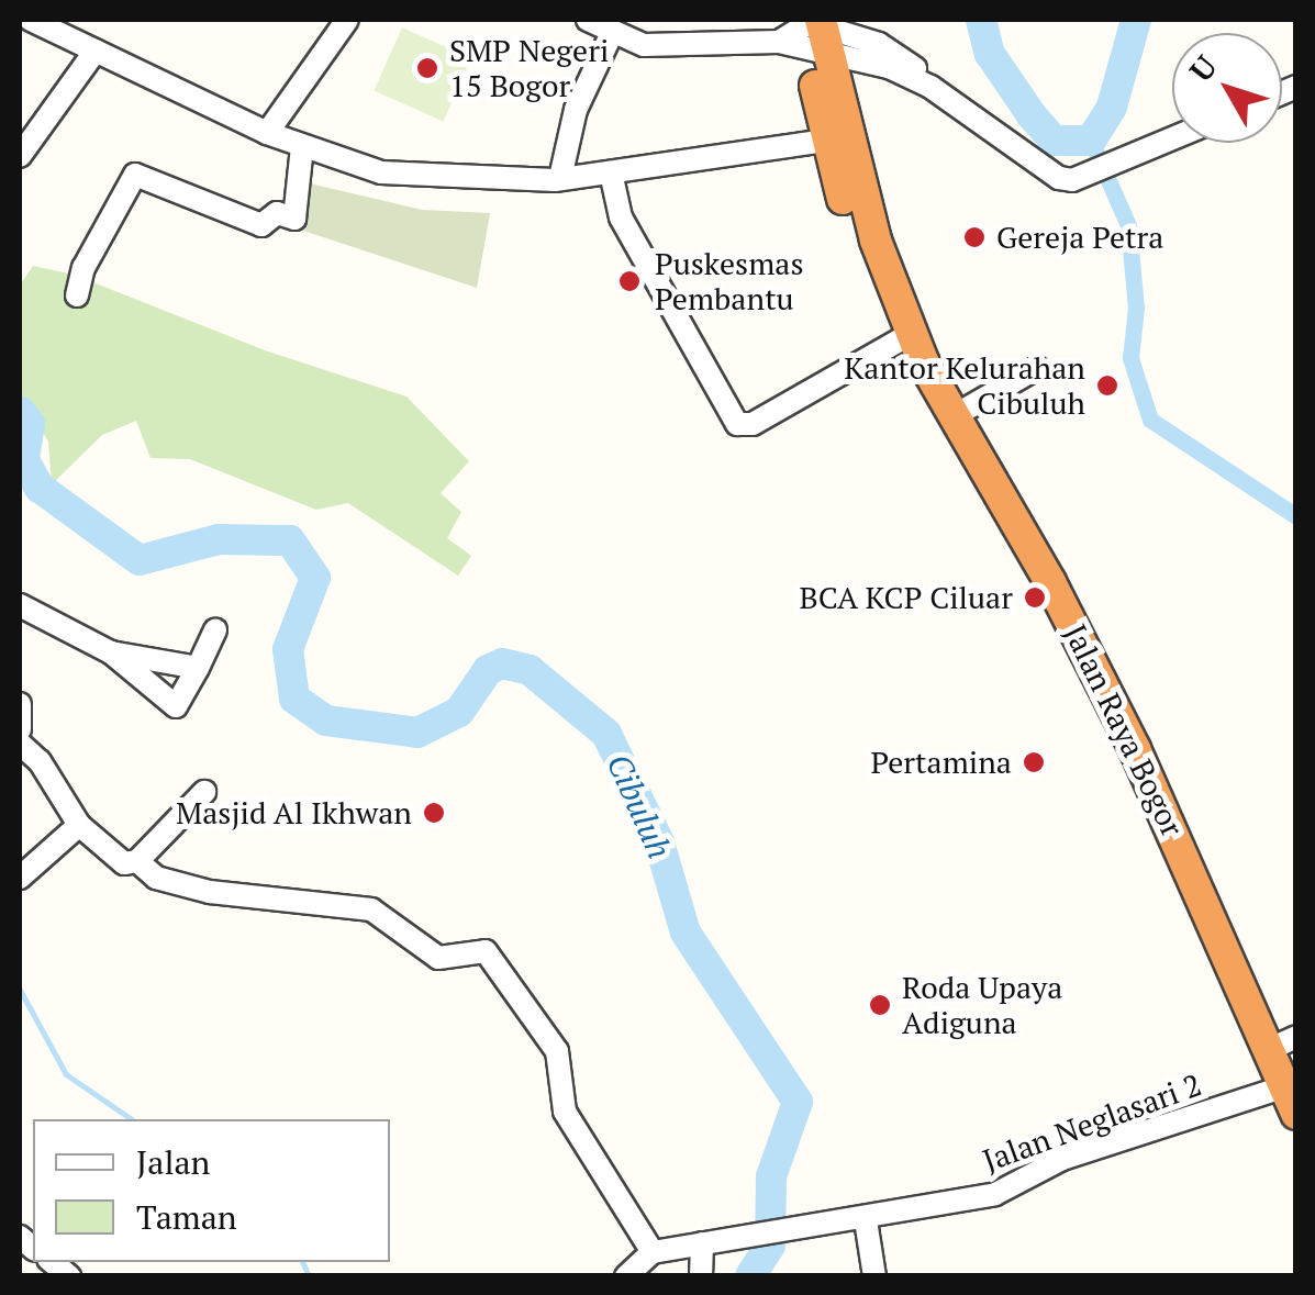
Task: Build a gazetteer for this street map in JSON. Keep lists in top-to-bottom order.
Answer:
{
  "streets": {
    "highway": ["Jalan Raya Bogor"],
    "street": ["Jalan Neglasari 2"]
  },
  "crossings": [
    ["Jalan Raya Bogor", "Jalan Neglasari 2"]
  ],
  "water": ["Cibuluh"],
  "places": [
    "SMP Negeri 15 Bogor",
    "Gereja Petra",
    "Puskesmas Pembantu",
    "Kantor Kelurahan Cibuluh",
    "BCA KCP Ciluar",
    "Pertamina",
    "Masjid Al Ikhwan",
    "Roda Upaya Adiguna"
  ],
  "legend": ["Jalan", "Taman"],
  "north": "top left"
}
